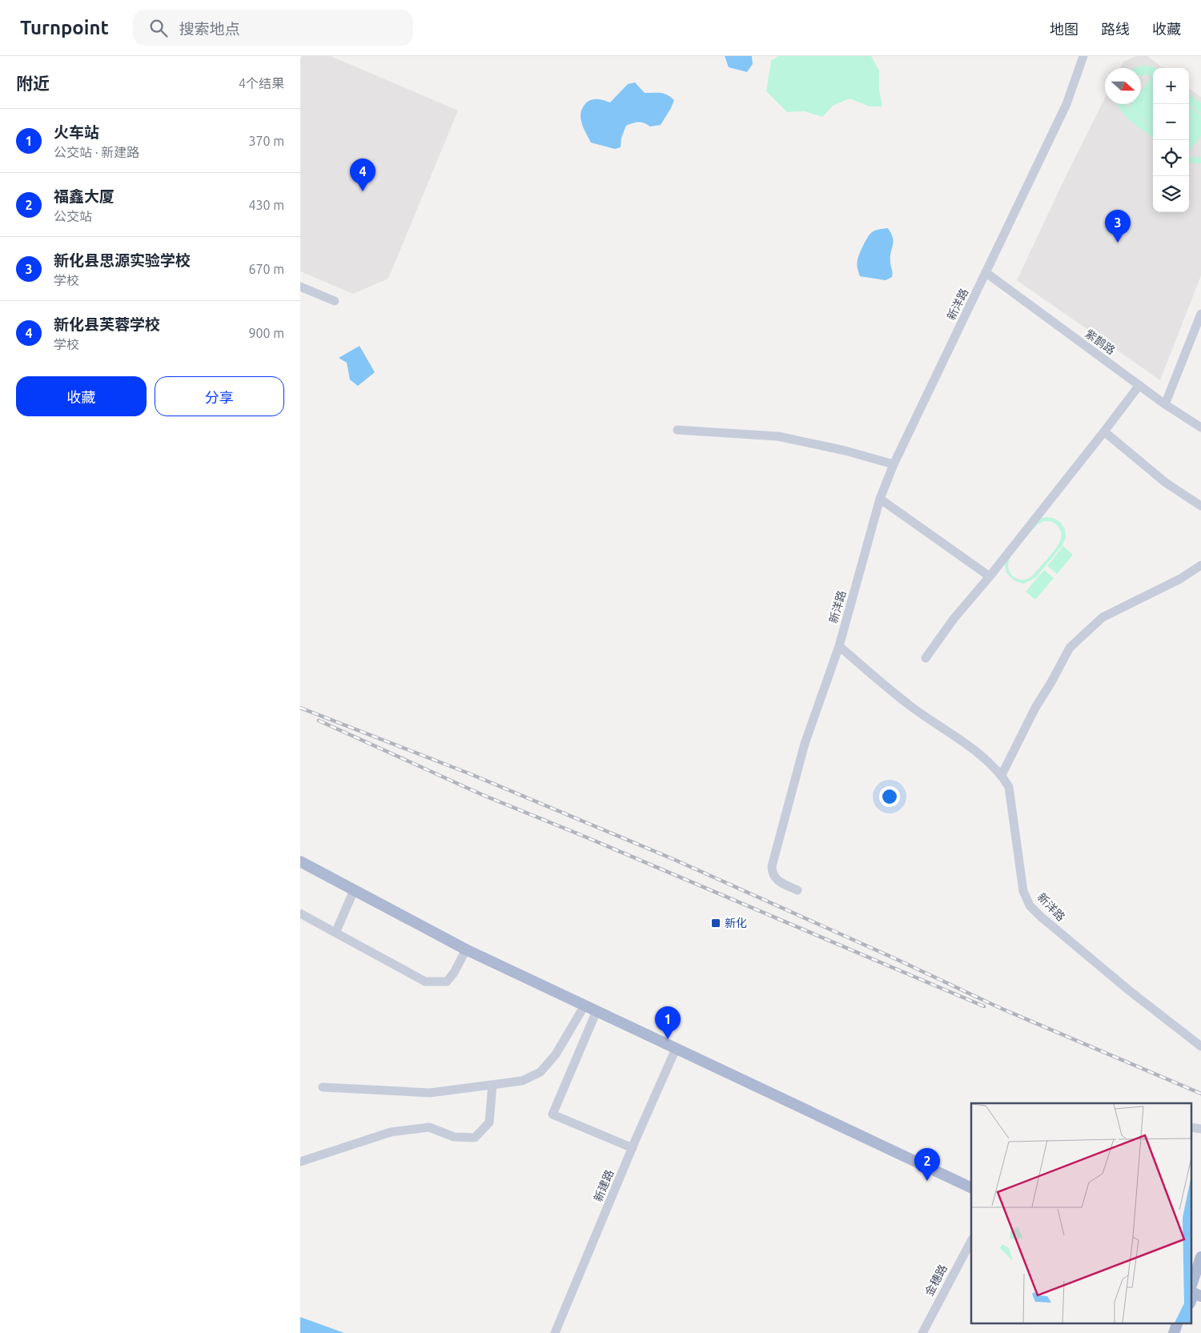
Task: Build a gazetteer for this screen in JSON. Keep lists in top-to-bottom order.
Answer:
{
  "streets": {
    "street": [
      "新洋路",
      "紫鹊路",
      "新建路",
      "金穗路"
    ]
  },
  "crossings": [
    ["新洋路", "紫鹊路"]
  ],
  "places": {
    "transit": ["新化"]
  },
  "north": "right",
  "page": {
    "header": "Turnpoint",
    "search": "搜索地点",
    "nav": ["地图", "路线", "收藏"],
    "heading": ["附近", "4个结果"],
    "map_buttons": ["+", "−"],
    "list": [
      {
        "mark": "1",
        "name": "火车站",
        "note": "公交站 · 新建路",
        "value": "370 m"
      },
      {
        "mark": "2",
        "name": "福鑫大厦",
        "note": "公交站",
        "value": "430 m"
      },
      {
        "mark": "3",
        "name": "新化县思源实验学校",
        "note": "学校",
        "value": "670 m"
      },
      {
        "mark": "4",
        "name": "新化县芙蓉学校",
        "note": "学校",
        "value": "900 m"
      }
    ],
    "pins": [
      "4",
      "3",
      "1",
      "2"
    ],
    "buttons": ["收藏", "分享"]
  }
}
